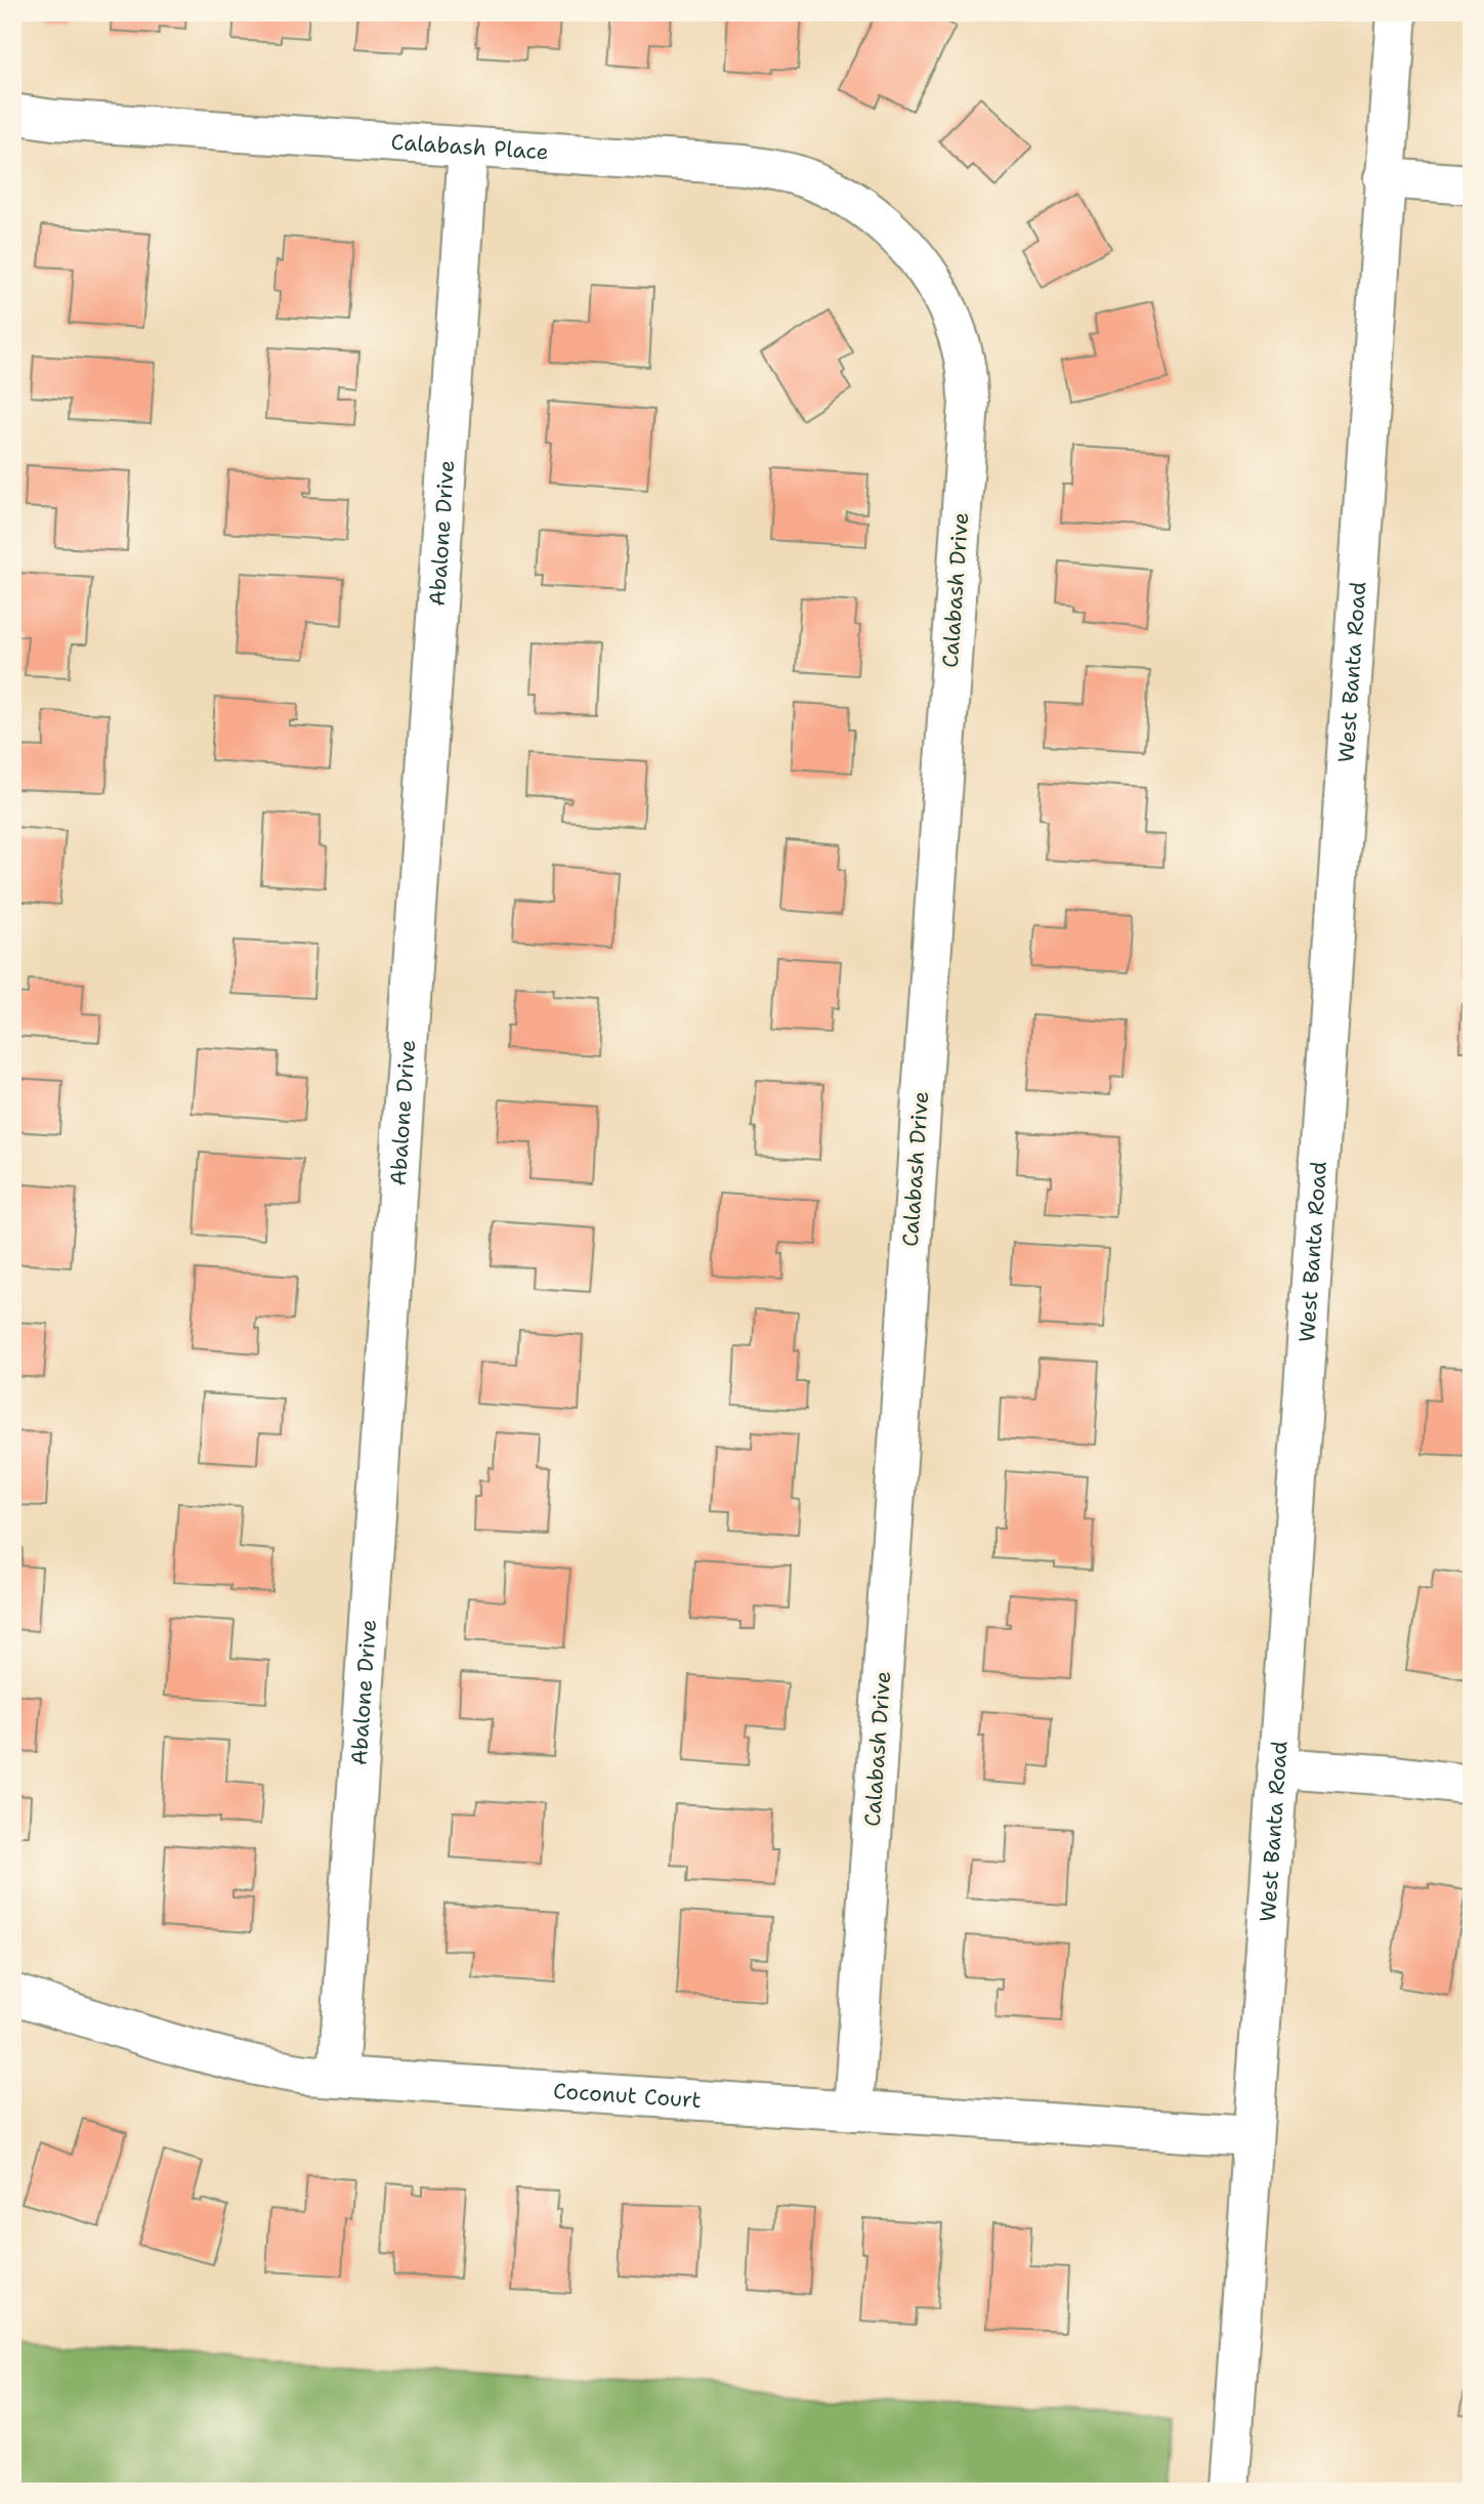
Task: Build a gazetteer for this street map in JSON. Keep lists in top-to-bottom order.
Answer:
{
  "streets": {
    "street": [
      "Calabash Place",
      "Abalone Drive",
      "Calabash Drive",
      "West Banta Road",
      "Coconut Court"
    ]
  },
  "crossings": [
    ["Calabash Place", "Abalone Drive"],
    ["Calabash Place", "Calabash Drive"],
    ["Abalone Drive", "Coconut Court"],
    ["Calabash Drive", "Coconut Court"],
    ["West Banta Road", "Coconut Court"]
  ]
}
